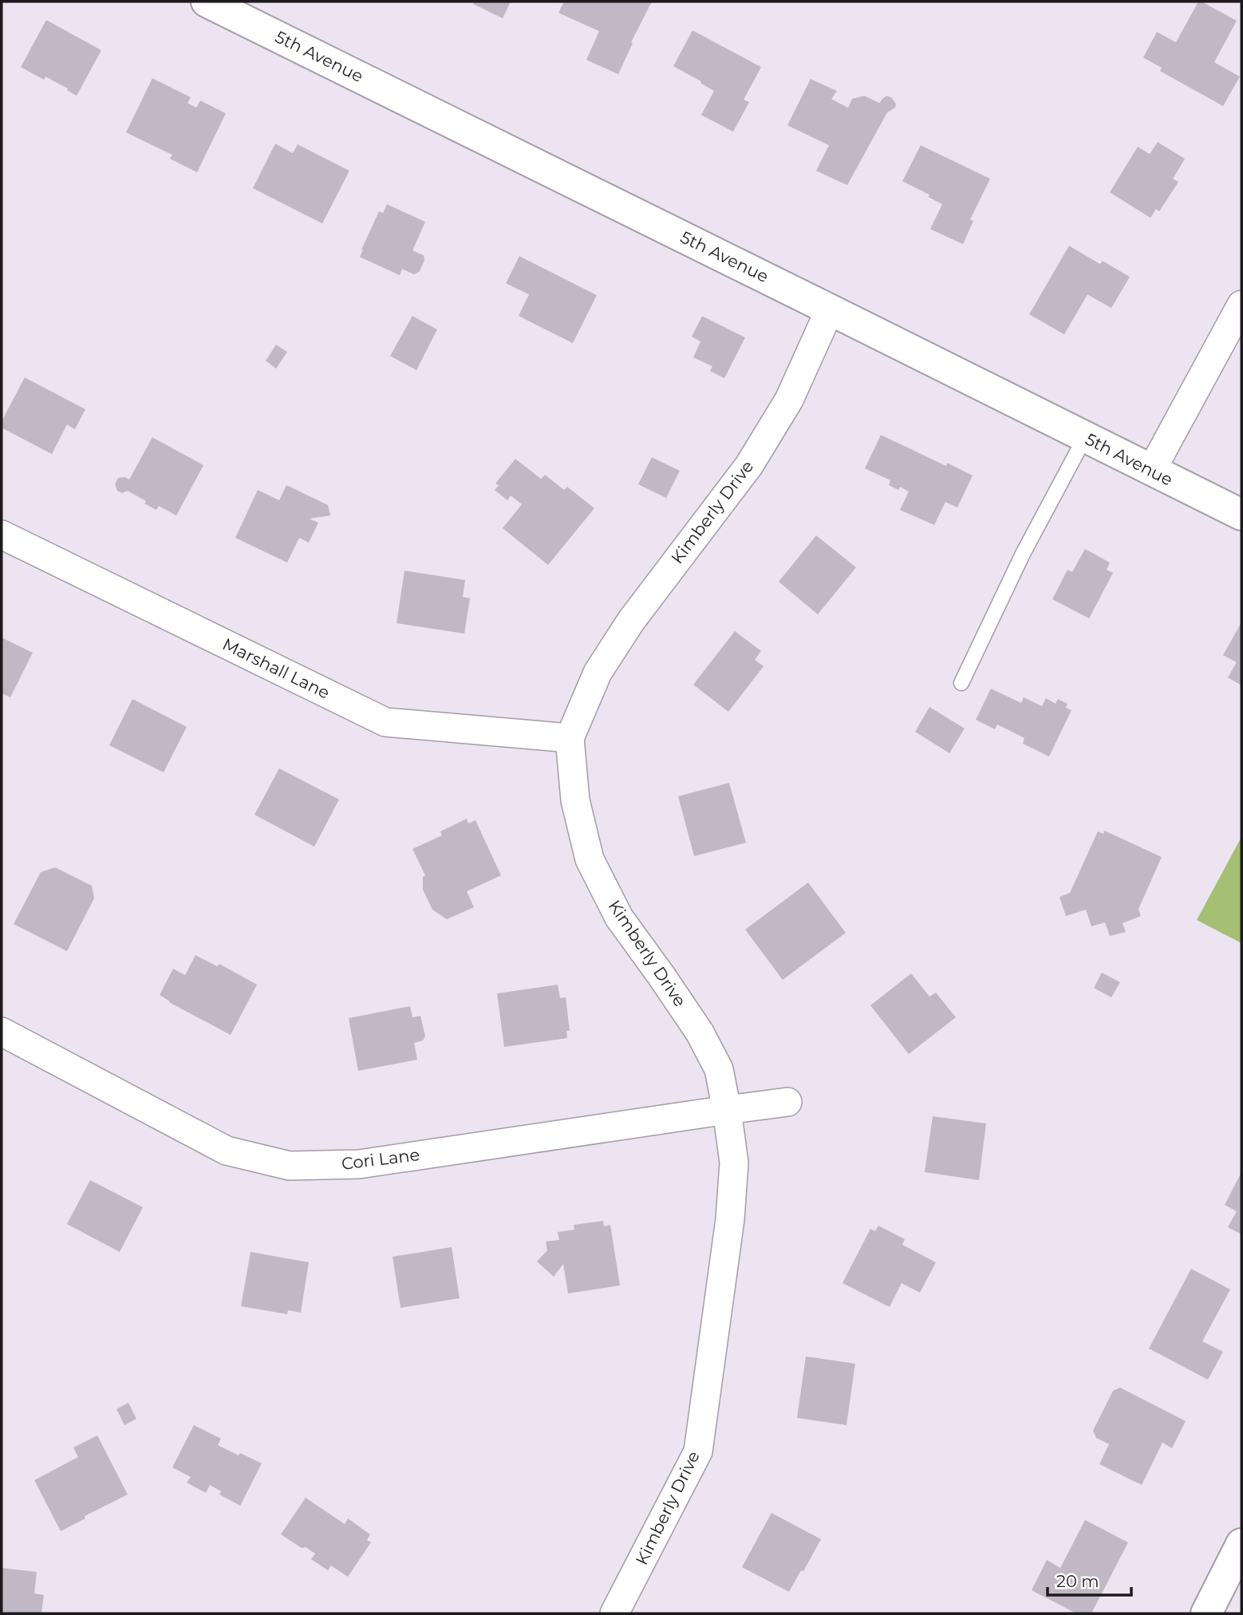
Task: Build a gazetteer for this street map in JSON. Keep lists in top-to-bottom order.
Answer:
{
  "streets": {
    "street": [
      "5th Avenue",
      "Kimberly Drive",
      "Marshall Lane",
      "Cori Lane"
    ]
  },
  "crossings": [
    ["5th Avenue", "Kimberly Drive"],
    ["Kimberly Drive", "Marshall Lane"],
    ["Kimberly Drive", "Cori Lane"]
  ],
  "scale_bar": "20 m"
}
